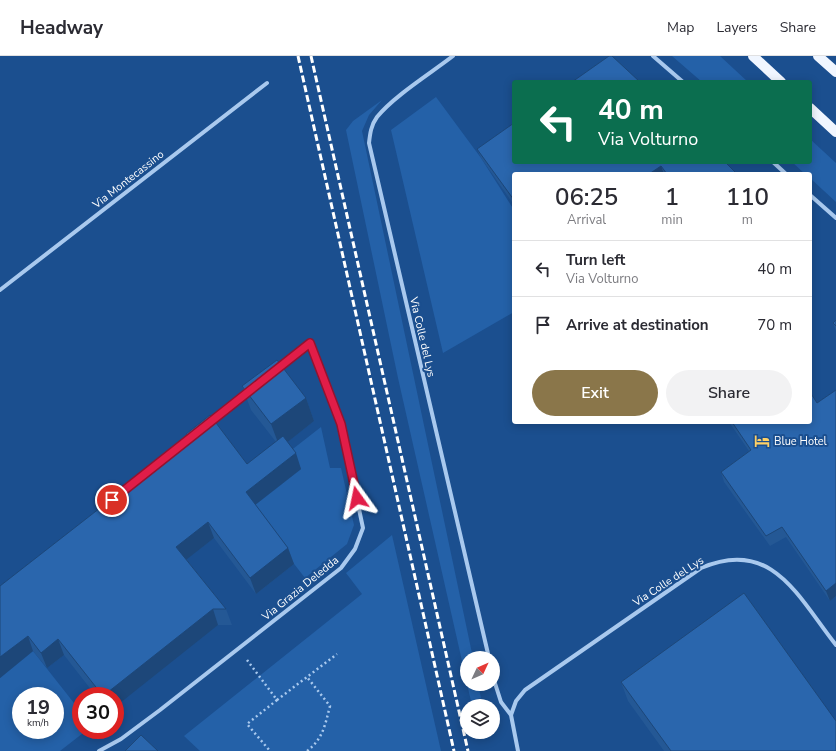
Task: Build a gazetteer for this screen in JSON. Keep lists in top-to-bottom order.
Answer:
{
  "streets": {
    "street": ["Via Montecassino", "Via Colle del Lys", "Via Grazia Deledda"]
  },
  "places": {
    "hotel": ["Blue Hotel"]
  },
  "north": "top right",
  "page": {
    "header": "Headway",
    "nav": ["Map", "Layers", "Share"],
    "turn": ["40 m", "Via Volturno"],
    "eta": [
      "06:25",
      "Arrival",
      "1",
      "min",
      "110",
      "m"
    ],
    "list": [
      {
        "name": "Turn left",
        "note": "Via Volturno",
        "value": "40 m"
      },
      {
        "name": "Arrive at destination",
        "value": "70 m"
      }
    ],
    "buttons": ["Exit", "Share"],
    "speed": "19 km/h",
    "limit": "30"
  }
}
